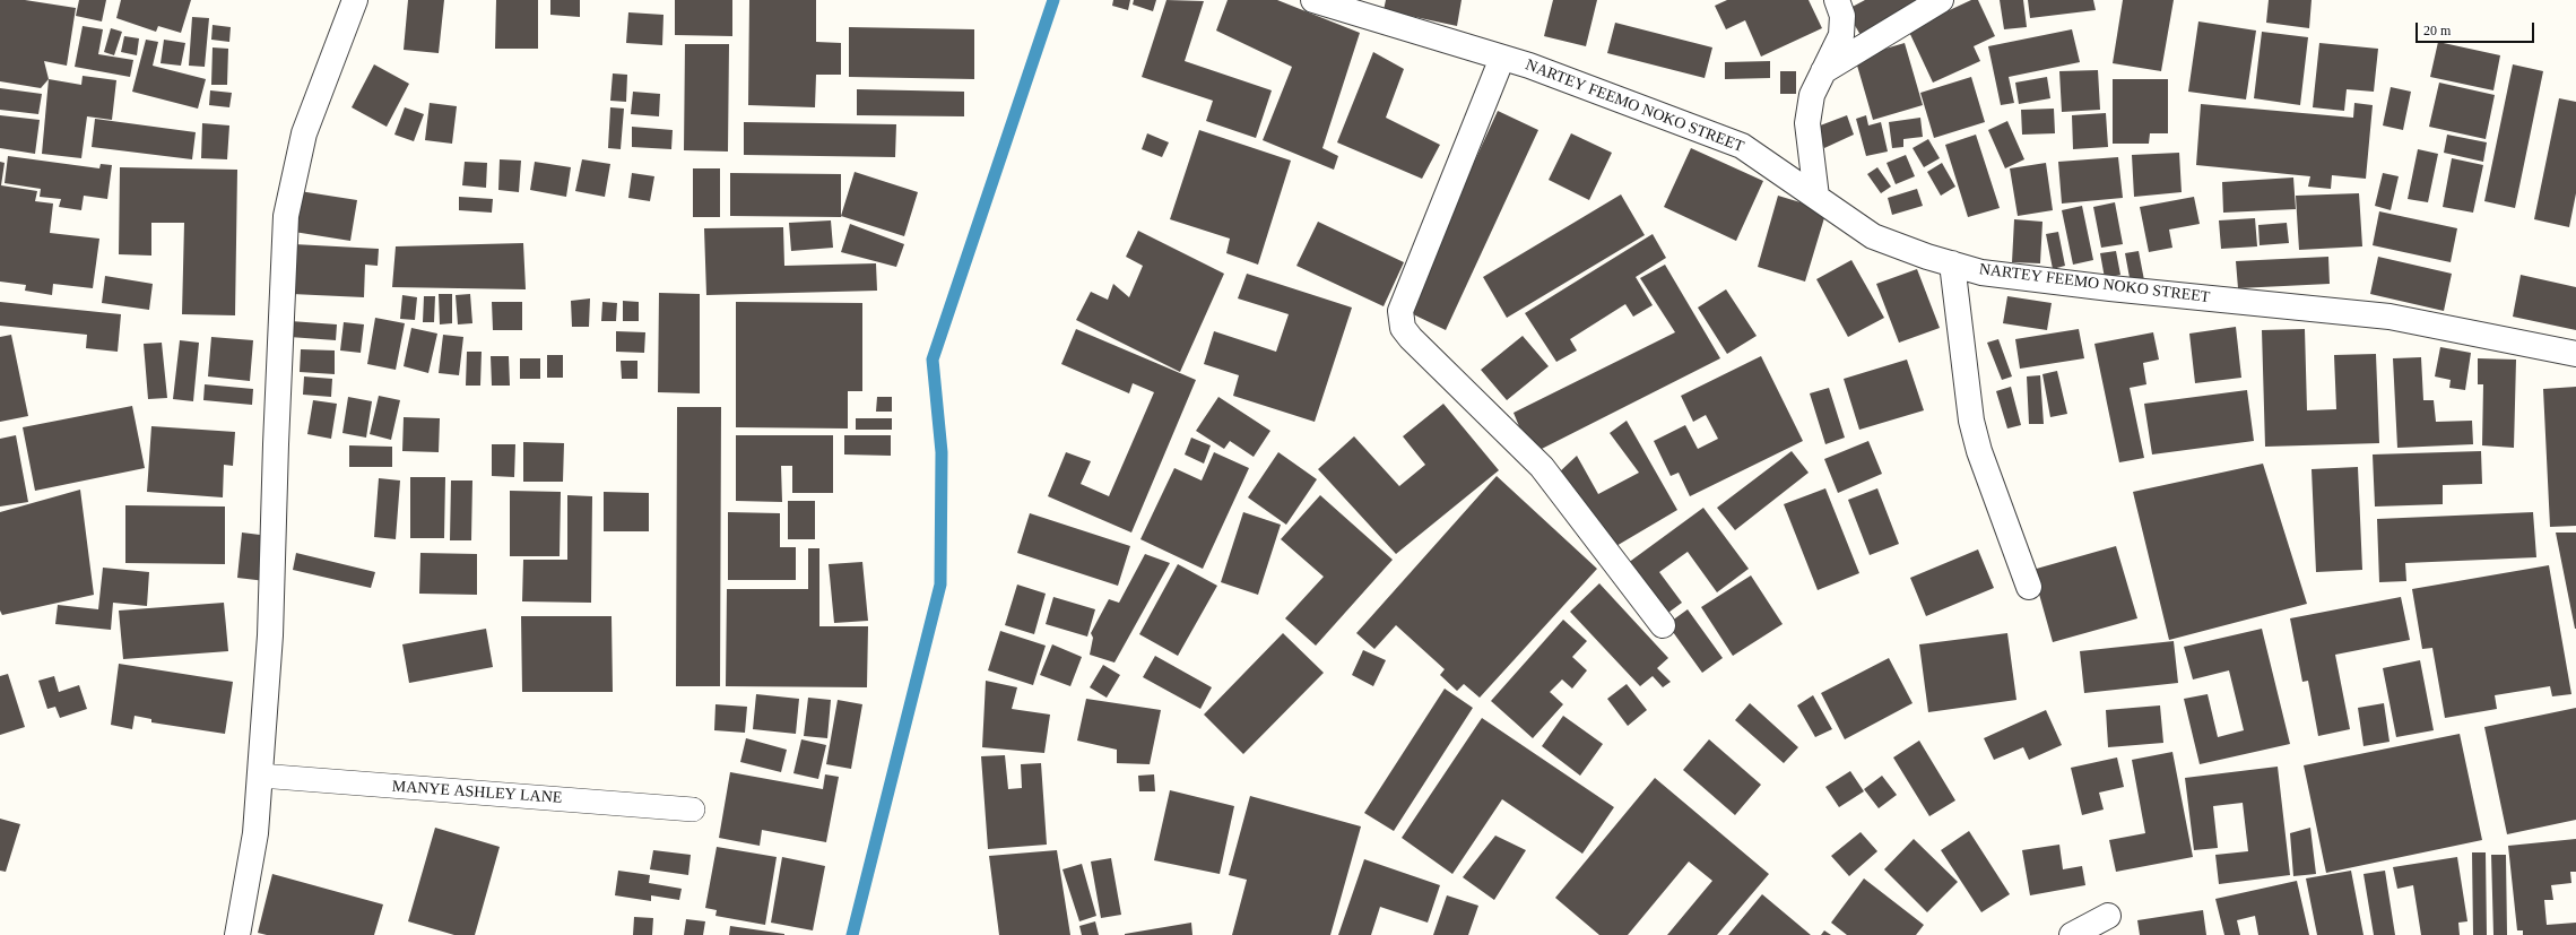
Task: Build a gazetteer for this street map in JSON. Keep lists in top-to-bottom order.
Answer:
{
  "streets": {
    "street": ["NARTEY FEEMO NOKO STREET"],
    "lane": ["MANYE ASHLEY LANE"]
  },
  "scale_bar": "20 m"
}
